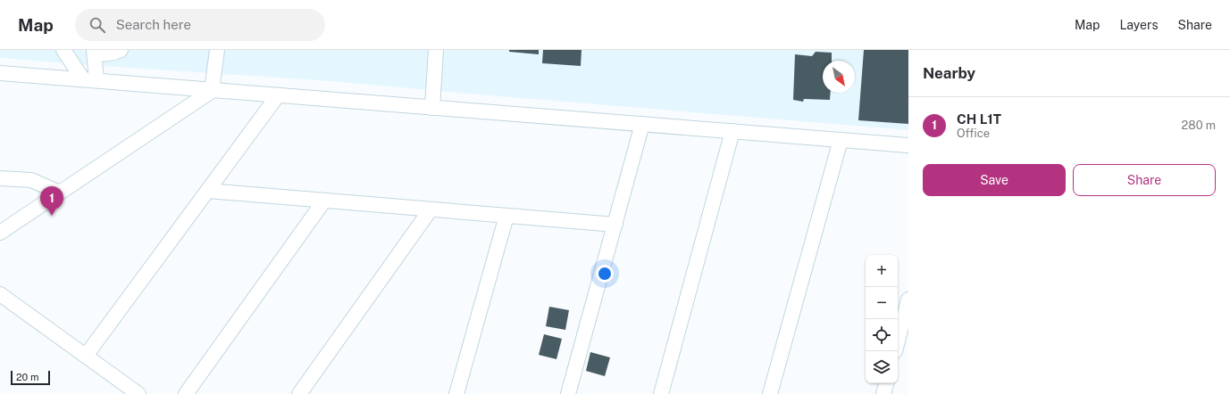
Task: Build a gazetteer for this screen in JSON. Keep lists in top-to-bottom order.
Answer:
{
  "scale_bar": "20 m",
  "north": "bottom right",
  "page": {
    "header": "Map",
    "search": "Search here",
    "nav": ["Map", "Layers", "Share"],
    "heading": "Nearby",
    "list": [
      {
        "mark": "1",
        "name": "CH L1T",
        "note": "Office",
        "value": "280 m"
      }
    ],
    "buttons": ["Save", "Share"],
    "pins": "1",
    "map_buttons": ["+", "−"],
    "scale": "20 m"
  }
}
